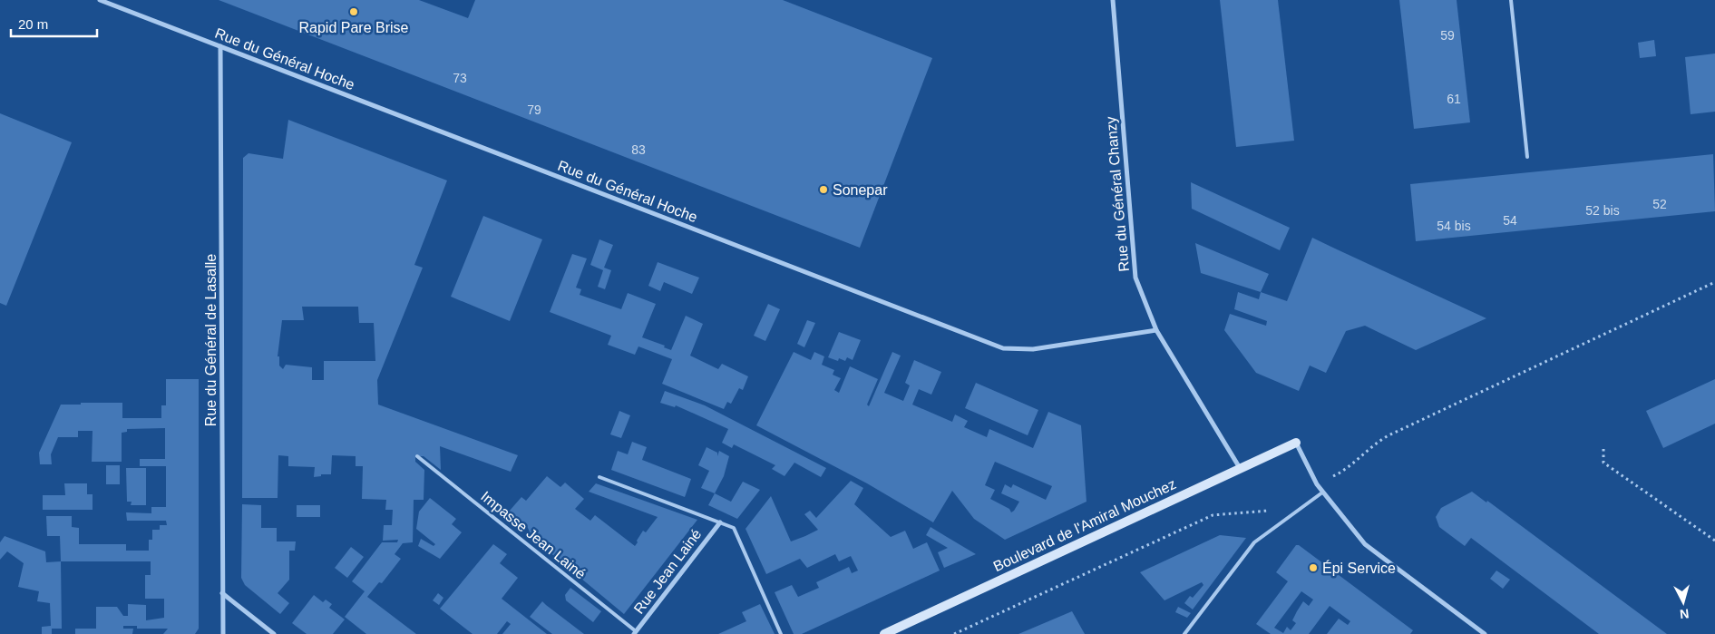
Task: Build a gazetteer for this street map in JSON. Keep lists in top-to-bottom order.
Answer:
{
  "streets": {
    "main road": ["Boulevard de l'Amiral Mouchez"],
    "street": [
      "Rue du Général Hoche",
      "Rue du Général Chanzy",
      "Rue du Général de Lasalle",
      "Rue Jean Lainé"
    ],
    "lane": ["Impasse Jean Lainé"]
  },
  "crossings": [
    ["Rue du Général Hoche", "Rue du Général Chanzy"],
    ["Rue du Général Hoche", "Rue du Général de Lasalle"],
    ["Rue du Général Chanzy", "Boulevard de l'Amiral Mouchez"],
    ["Impasse Jean Lainé", "Rue Jean Lainé"]
  ],
  "places": ["Rapid Pare Brise", "Sonepar", "Épi Service"],
  "house_numbers": [
    "59",
    "73",
    "61",
    "79",
    "83",
    "52",
    "52 bis",
    "54",
    "54 bis"
  ],
  "scale_bar": "20 m",
  "north": "bottom"
}
